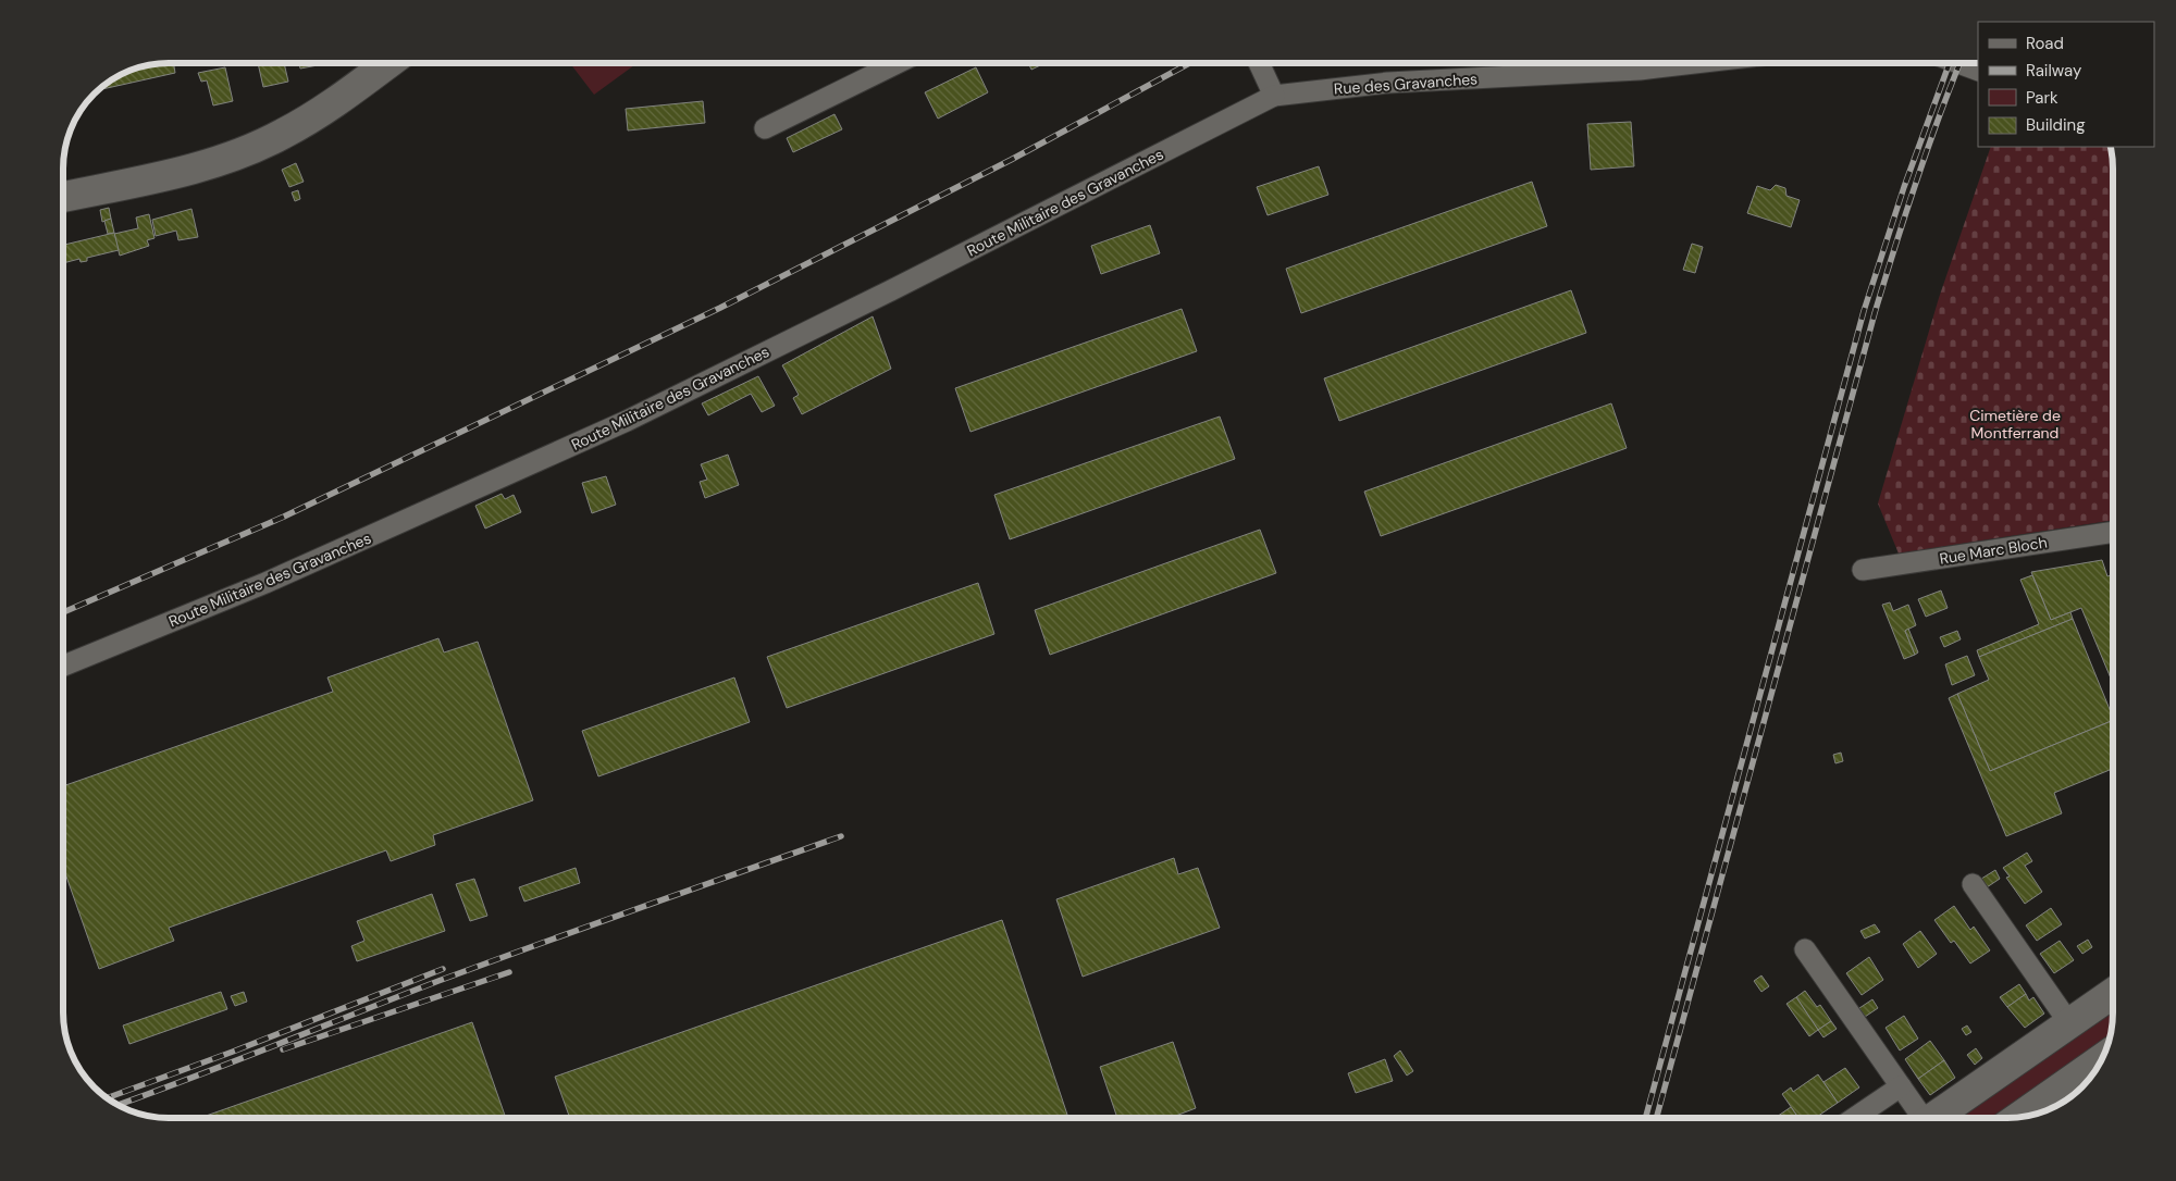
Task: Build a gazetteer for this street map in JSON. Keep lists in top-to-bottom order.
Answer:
{
  "streets": {
    "street": ["Rue des Gravanches", "Route Militaire des Gravanches", "Rue Marc Bloch"]
  },
  "crossings": [
    ["Rue des Gravanches", "Route Militaire des Gravanches"]
  ],
  "parks": ["Cimetière de Montferrand"],
  "legend": [
    "Road",
    "Railway",
    "Park",
    "Building"
  ]
}
